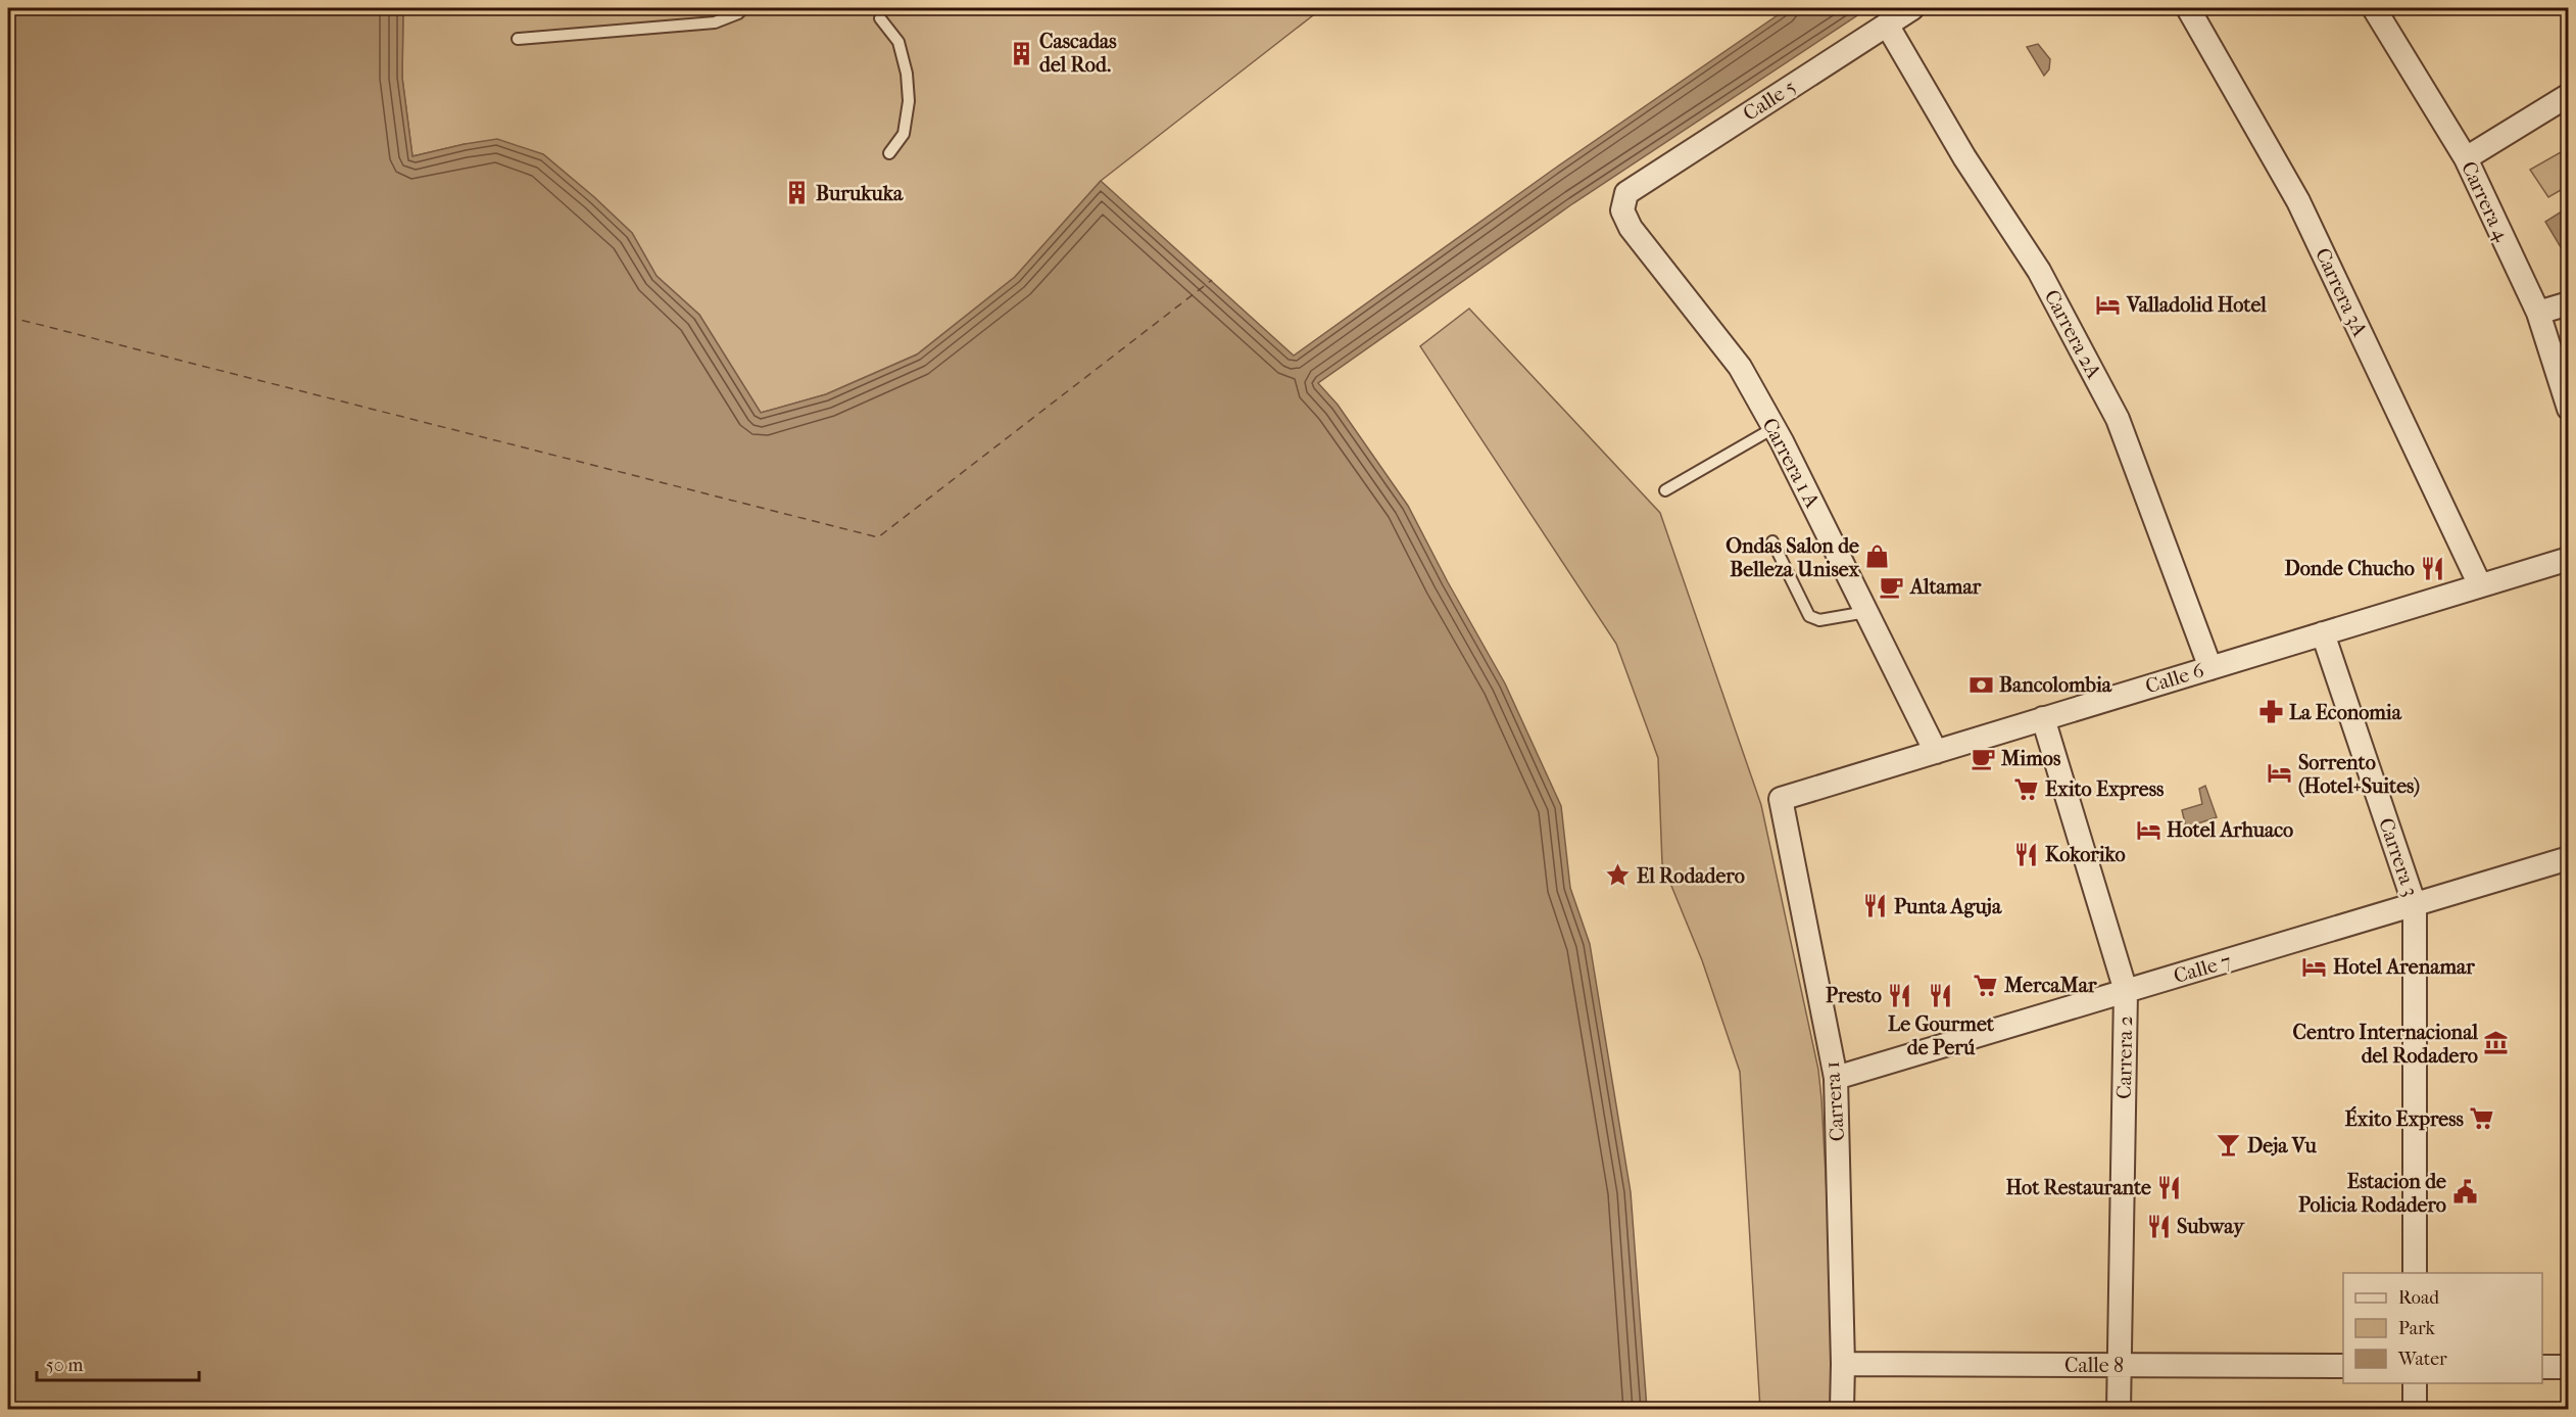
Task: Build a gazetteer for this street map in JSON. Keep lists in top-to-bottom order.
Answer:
{
  "streets": {
    "street": [
      "Calle 5",
      "Carrera 4",
      "Carrera 3A",
      "Carrera 2A",
      "Carrera 1 A",
      "Calle 6",
      "Carrera 3",
      "Calle 7",
      "Carrera 2",
      "Carrera 1",
      "Calle 8"
    ]
  },
  "crossings": [
    ["Calle 5", "Carrera 2A"],
    ["Calle 5", "Carrera 1 A"],
    ["Carrera 3A", "Calle 6"],
    ["Carrera 2A", "Calle 6"],
    ["Carrera 1 A", "Calle 6"],
    ["Calle 6", "Carrera 3"],
    ["Calle 6", "Carrera 2"],
    ["Calle 6", "Carrera 1"],
    ["Carrera 3", "Calle 7"],
    ["Calle 7", "Carrera 2"],
    ["Calle 7", "Carrera 1"],
    ["Carrera 2", "Calle 8"],
    ["Carrera 1", "Calle 8"]
  ],
  "places": {
    "building": ["Cascadas del Rod.", "Burukuka"],
    "hotel": [
      "Valladolid Hotel",
      "Sorrento (Hotel+Suites)",
      "Hotel Arhuaco",
      "Hotel Arenamar"
    ],
    "shop": ["Ondas Salon de Belleza Unisex"],
    "restaurant": [
      "Donde Chucho",
      "Kokoriko",
      "Punta Aguja",
      "Presto",
      "Le Gourmet de Perú",
      "Hot Restaurante",
      "Subway"
    ],
    "cafe": ["Altamar", "Mimos"],
    "bank": ["Bancolombia"],
    "pharmacy": ["La Economia"],
    "supermarket": ["Exito Express", "MercaMar", "Éxito Express"],
    "place": ["El Rodadero"],
    "museum": ["Centro Internacional del Rodadero"],
    "bar": ["Deja Vu"],
    "public building": ["Estacion de Policia Rodadero"]
  },
  "legend": ["Road", "Park", "Water"],
  "scale_bar": "50 m"
}
